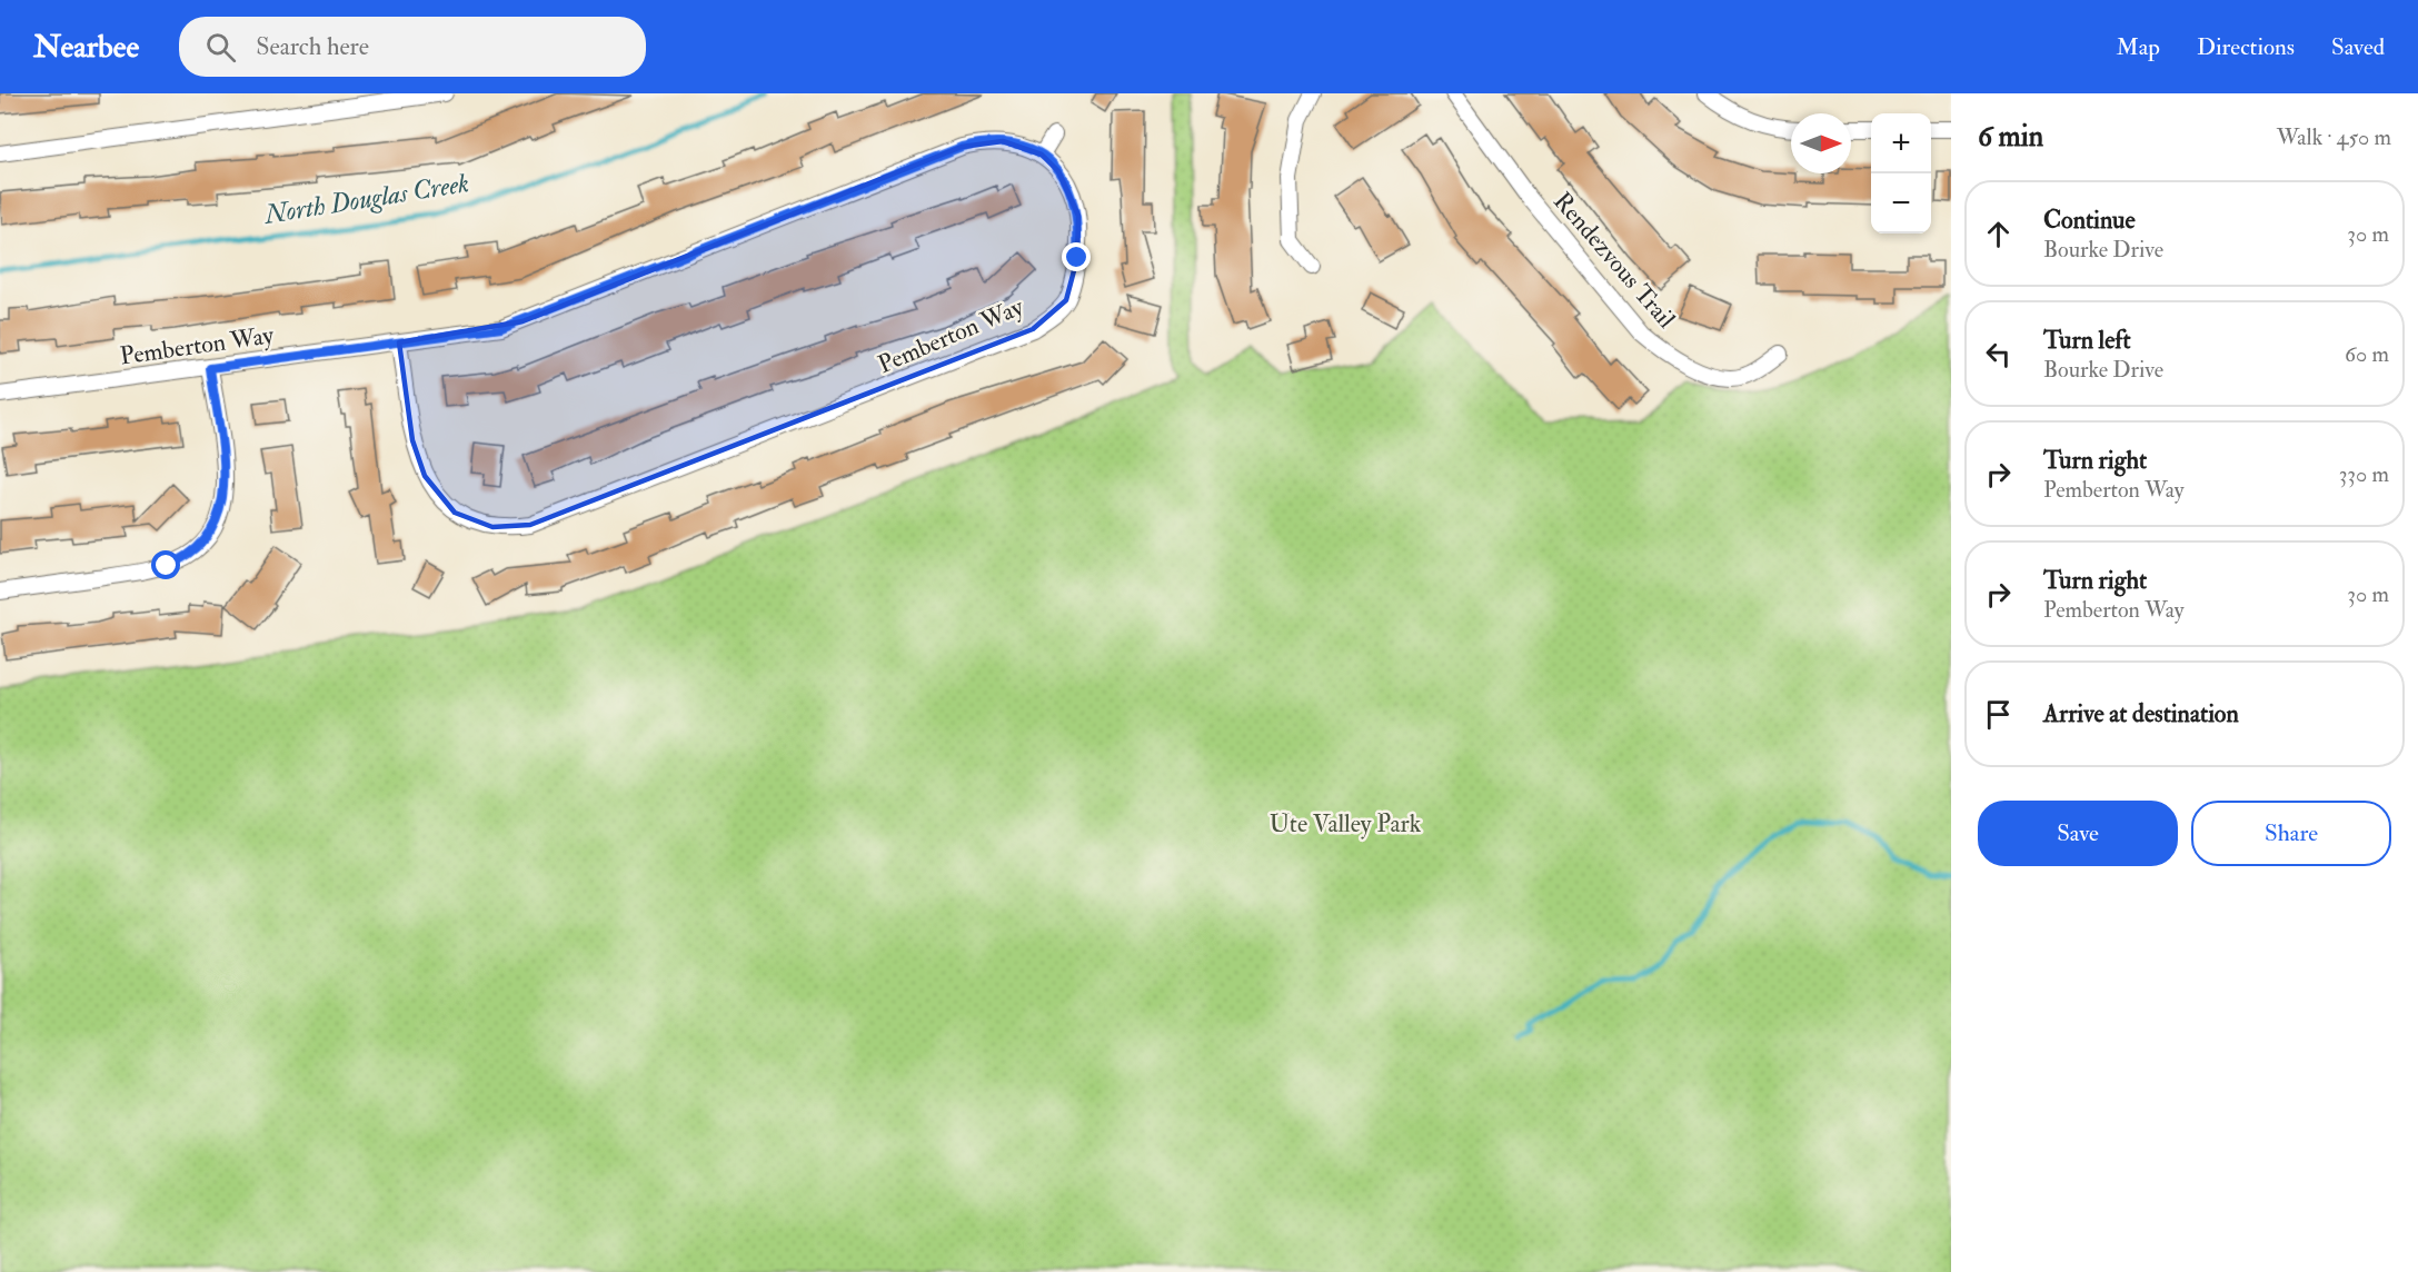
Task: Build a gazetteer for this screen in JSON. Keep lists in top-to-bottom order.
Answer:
{
  "streets": {
    "street": ["Rendezvous Trail", "Pemberton Way"]
  },
  "water": ["North Douglas Creek"],
  "parks": ["Ute Valley Park"],
  "north": "right",
  "page": {
    "header": "Nearbee",
    "search": "Search here",
    "nav": ["Map", "Directions", "Saved"],
    "heading": ["6 min", "Walk · 450 m"],
    "map_buttons": ["+", "−"],
    "list": [
      ["Continue", "Bourke Drive", "30 m"],
      ["Turn left", "Bourke Drive", "60 m"],
      ["Turn right", "Pemberton Way", "330 m"],
      ["Turn right", "Pemberton Way", "30 m"],
      "Arrive at destination"
    ],
    "buttons": ["Save", "Share"]
  }
}
